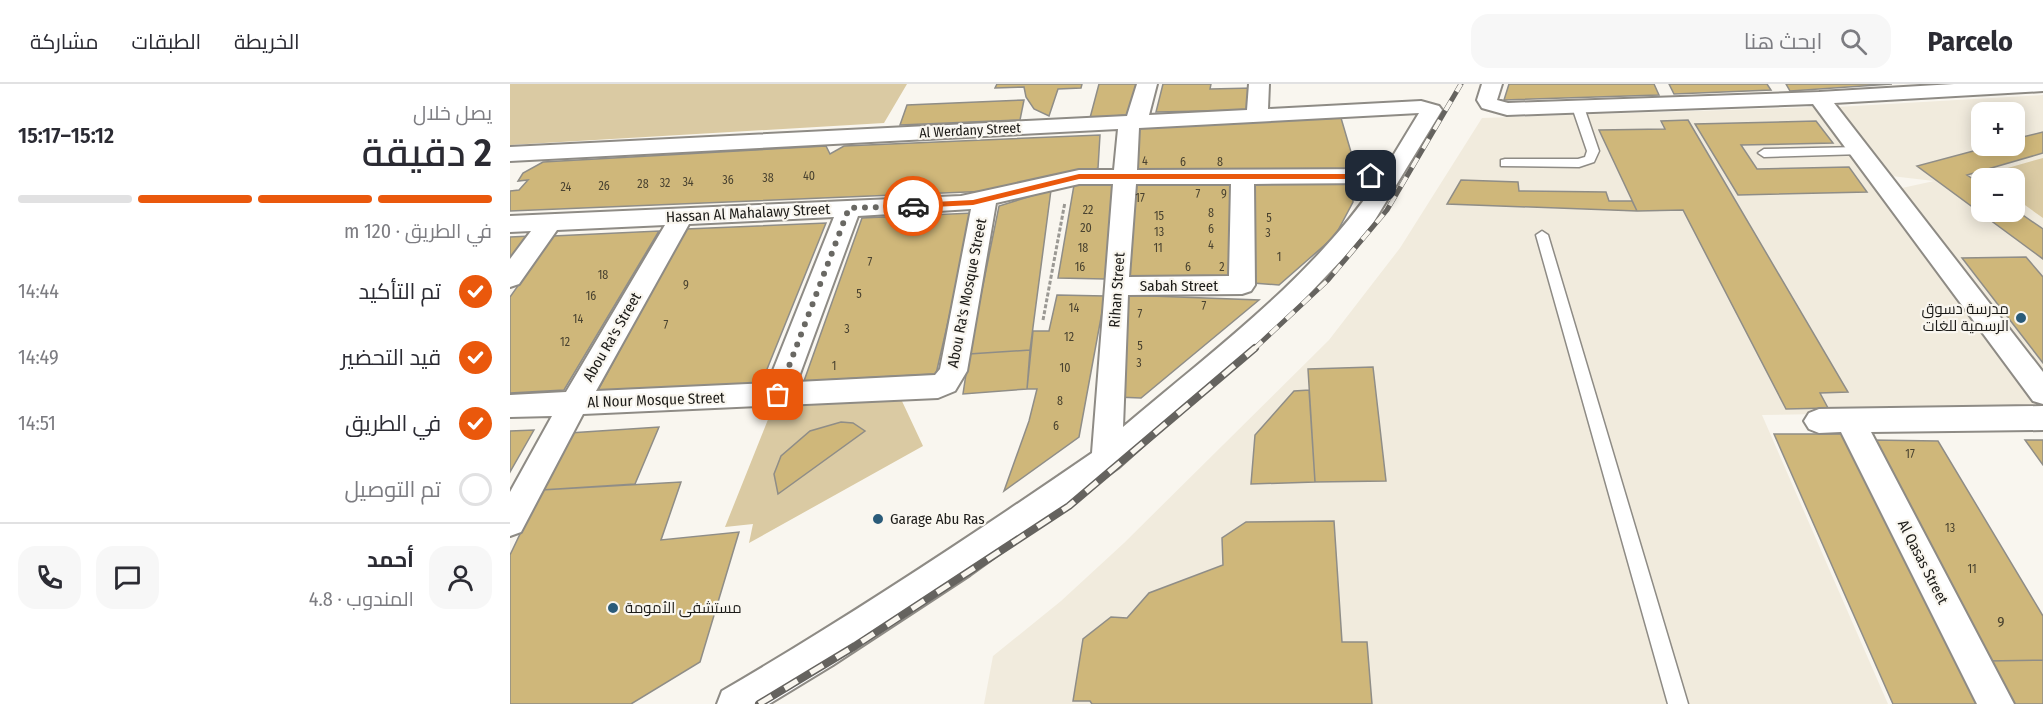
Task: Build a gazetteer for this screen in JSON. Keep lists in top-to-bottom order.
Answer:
{
  "streets": {
    "street": [
      "Al Werdany Street",
      "Hassan Al Mahalawy Street",
      "Sabah Street",
      "Rihan Street",
      "Abou Ra's Mosque Street",
      "Abou Ra's Street",
      "Al Nour Mosque Street",
      "Al Qasas Street"
    ]
  },
  "crossings": [
    ["Al Werdany Street", "Hassan Al Mahalawy Street"],
    ["Al Werdany Street", "Rihan Street"],
    ["Hassan Al Mahalawy Street", "Sabah Street"],
    ["Hassan Al Mahalawy Street", "Rihan Street"],
    ["Hassan Al Mahalawy Street", "Abou Ra's Mosque Street"],
    ["Hassan Al Mahalawy Street", "Abou Ra's Street"],
    ["Sabah Street", "Rihan Street"],
    ["Abou Ra's Mosque Street", "Al Nour Mosque Street"],
    ["Abou Ra's Street", "Al Nour Mosque Street"]
  ],
  "places": ["مدرسة دسوق الرسمية للغات", "Garage Abu Ras", "مستشفى الأمومة"],
  "house_numbers": [
    "4",
    "6",
    "8",
    "40",
    "38",
    "36",
    "34",
    "32",
    "28",
    "26",
    "24",
    "7",
    "9",
    "17",
    "22",
    "8",
    "15",
    "5",
    "20",
    "6",
    "13",
    "3",
    "4",
    "18",
    "11",
    "1",
    "7",
    "16",
    "6",
    "2",
    "18",
    "9",
    "5",
    "16",
    "7",
    "14",
    "7",
    "14",
    "7",
    "3",
    "12",
    "12",
    "5",
    "3",
    "1",
    "10",
    "8",
    "6",
    "17",
    "13",
    "11",
    "9"
  ],
  "page": {
    "header": "Parcelo",
    "search": "ابحث هنا",
    "nav": ["الخريطة", "الطبقات", "مشاركة"],
    "heading": ["2 دقيقة", "يصل خلال", "15:12–15:17"],
    "panel": ["أحمد", "المندوب · 4.8"],
    "map_buttons": ["+", "−"],
    "bar": "في الطريق · 120 m",
    "list": [
      ["تم التأكيد", "14:44"],
      ["قيد التحضير", "14:49"],
      ["في الطريق", "14:51"],
      "تم التوصيل"
    ]
  }
}
